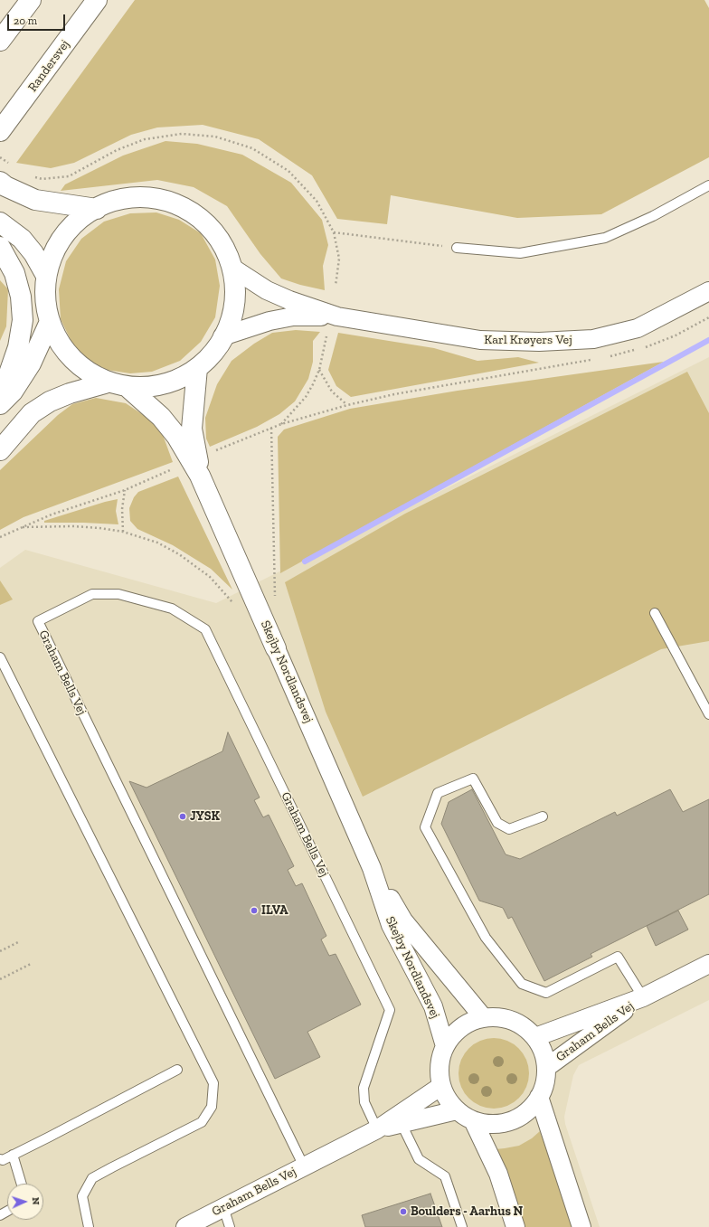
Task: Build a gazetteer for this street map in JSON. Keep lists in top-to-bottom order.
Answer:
{
  "streets": {
    "street": [
      "Randersvej",
      "Karl Krøyers Vej",
      "Skejby Nordlandsvej",
      "Graham Bells Vej"
    ]
  },
  "crossings": [
    ["Skejby Nordlandsvej", "Graham Bells Vej"]
  ],
  "places": ["JYSK", "ILVA", "Boulders - Aarhus N"],
  "scale_bar": "20 m",
  "north": "right"
}
